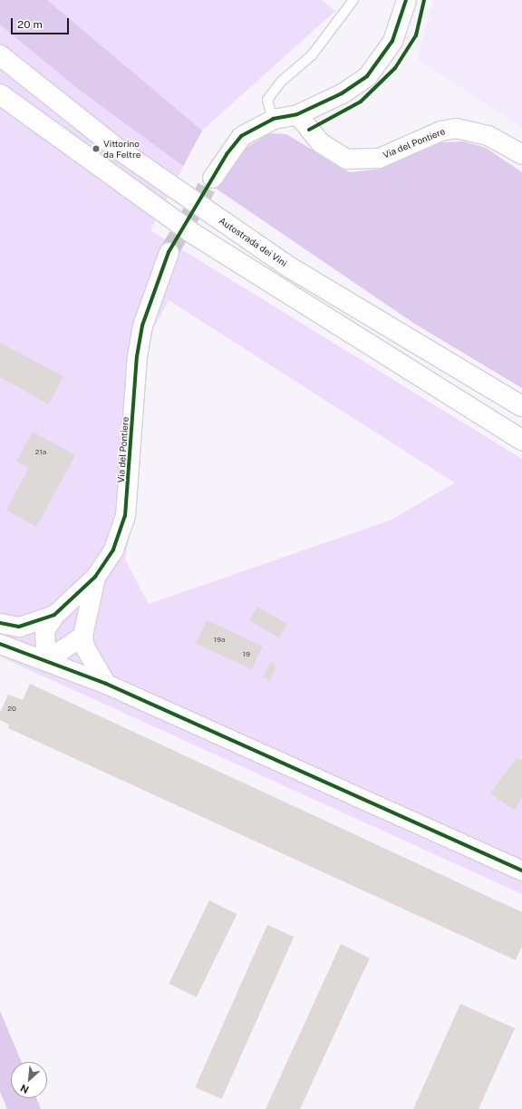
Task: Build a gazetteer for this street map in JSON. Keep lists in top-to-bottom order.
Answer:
{
  "streets": {
    "highway": ["Autostrada dei Vini"],
    "street": ["Via del Pontiere"]
  },
  "places": ["Vittorino da Feltre"],
  "house_numbers": [
    "21a",
    "19a",
    "19",
    "20"
  ],
  "scale_bar": "20 m",
  "north": "bottom left"
}
